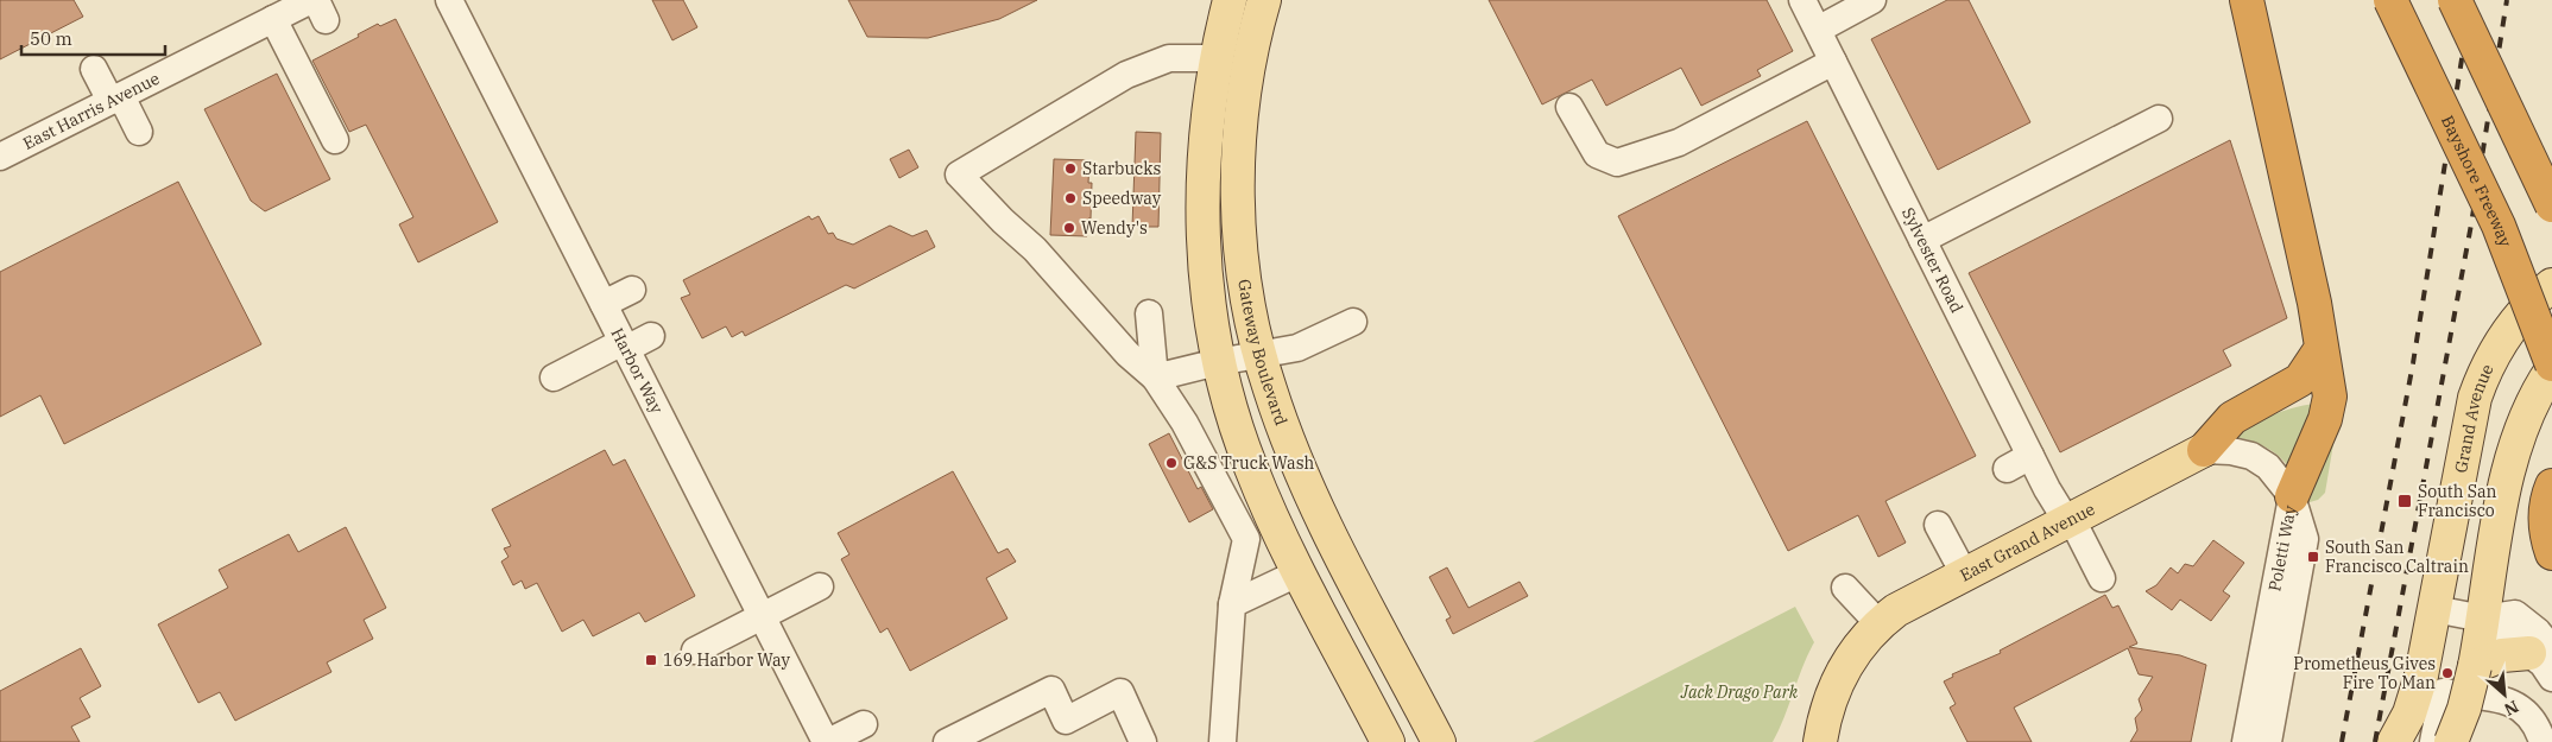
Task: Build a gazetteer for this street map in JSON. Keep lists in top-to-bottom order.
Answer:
{
  "streets": {
    "highway": ["Bayshore Freeway"],
    "main road": ["Gateway Boulevard", "Grand Avenue", "East Grand Avenue"],
    "street": [
      "East Harris Avenue",
      "Sylvester Road",
      "Harbor Way",
      "Poletti Way"
    ]
  },
  "crossings": [
    ["Sylvester Road", "East Grand Avenue"]
  ],
  "parks": ["Jack Drago Park"],
  "places": {
    "other": [
      "Starbucks",
      "Speedway",
      "Wendy's",
      "G&S Truck Wash",
      "Prometheus Gives Fire To Man"
    ],
    "transit": ["South San Francisco", "South San Francisco Caltrain", "169 Harbor Way"]
  },
  "scale_bar": "50 m",
  "north": "bottom right"
}
